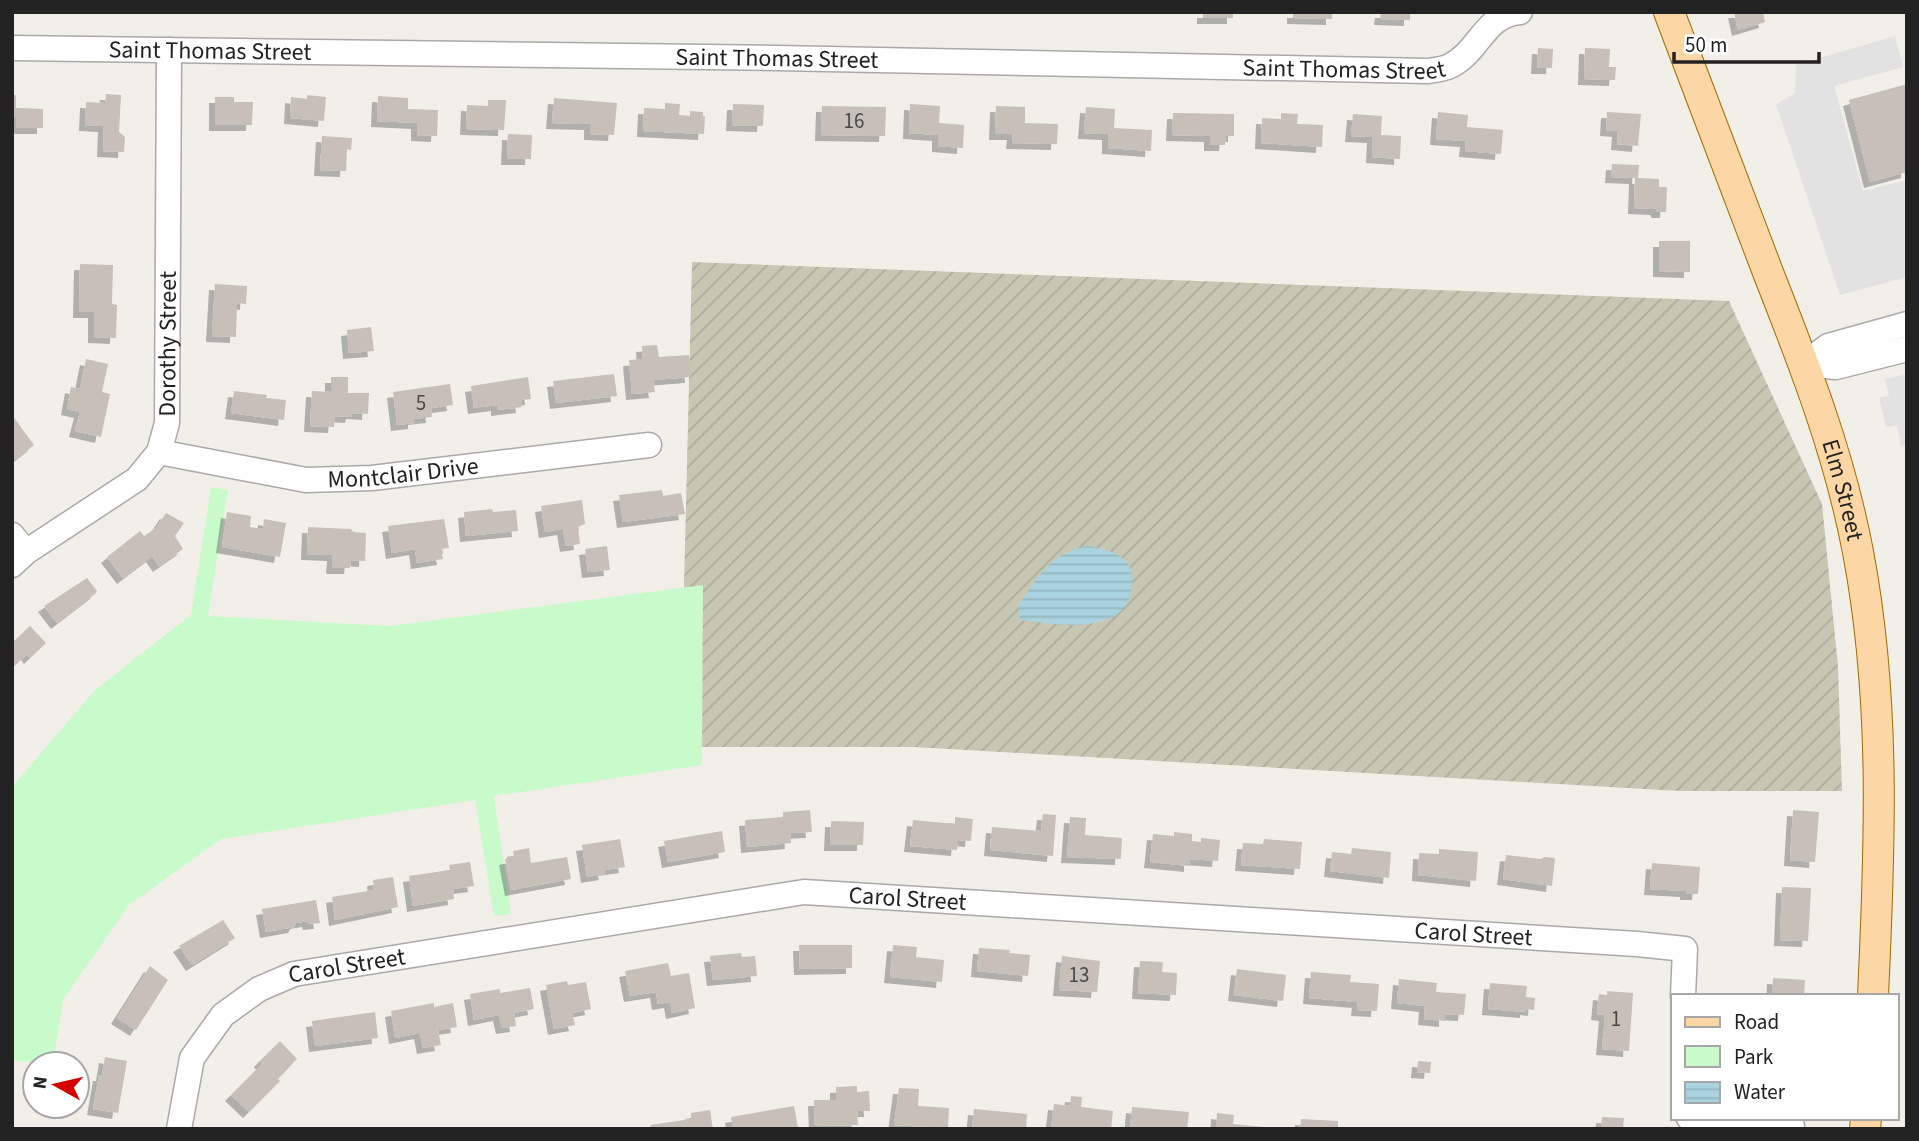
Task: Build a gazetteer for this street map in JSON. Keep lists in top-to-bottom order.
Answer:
{
  "streets": {
    "main road": ["Elm Street"],
    "street": [
      "Saint Thomas Street",
      "Dorothy Street",
      "Montclair Drive",
      "Carol Street"
    ]
  },
  "crossings": [
    ["Saint Thomas Street", "Dorothy Street"],
    ["Dorothy Street", "Montclair Drive"]
  ],
  "house_numbers": [
    "16",
    "5",
    "13",
    "1"
  ],
  "legend": ["Road", "Park", "Water"],
  "scale_bar": "50 m",
  "north": "left"
}
